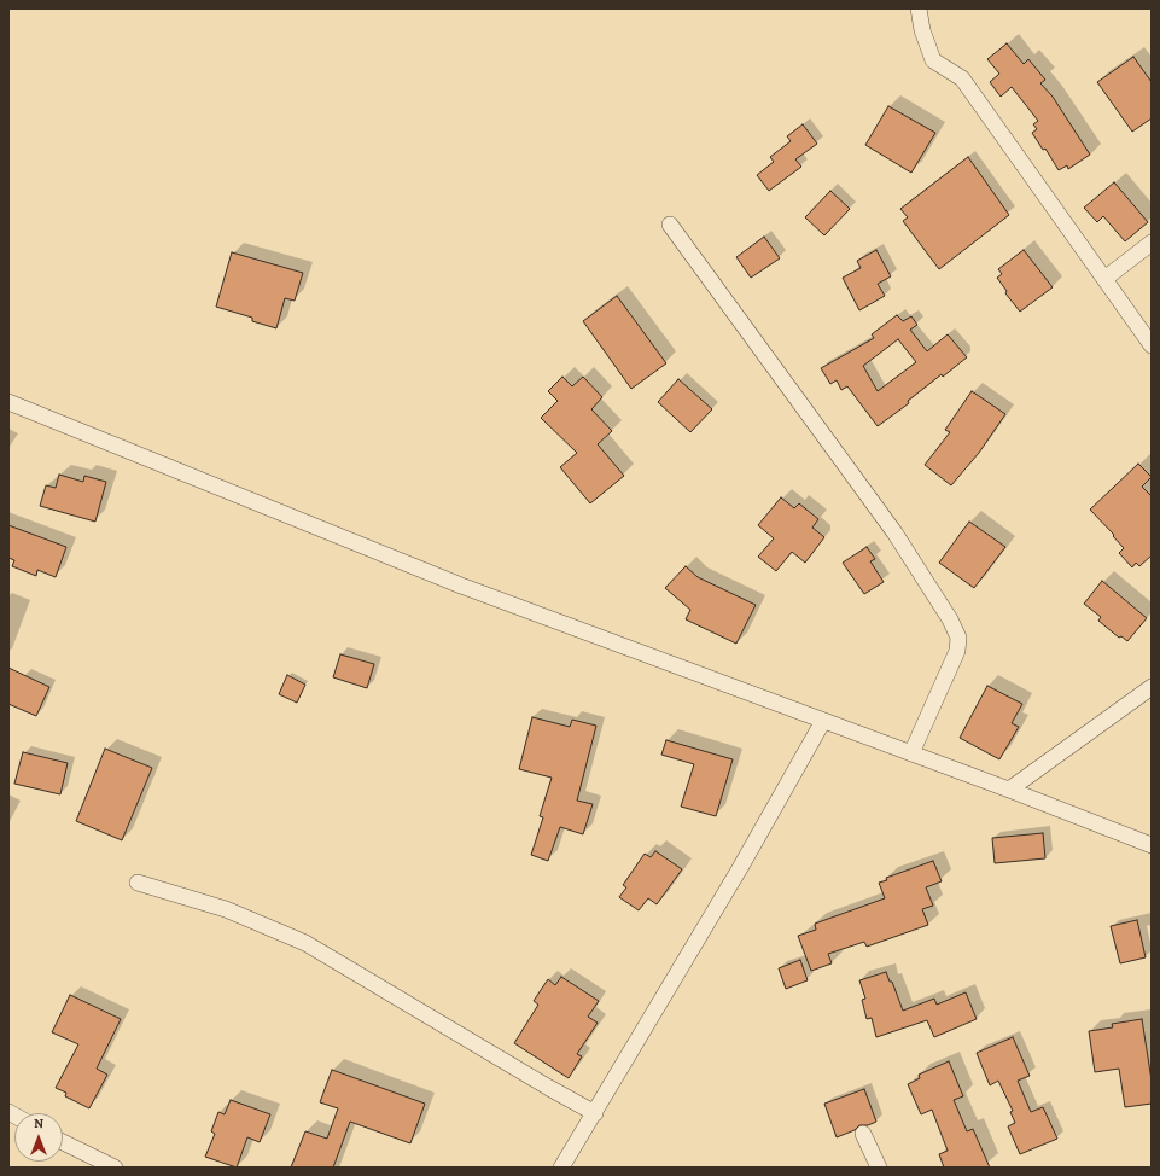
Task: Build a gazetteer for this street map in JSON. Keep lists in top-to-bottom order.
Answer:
{
  "north": "top"
}
